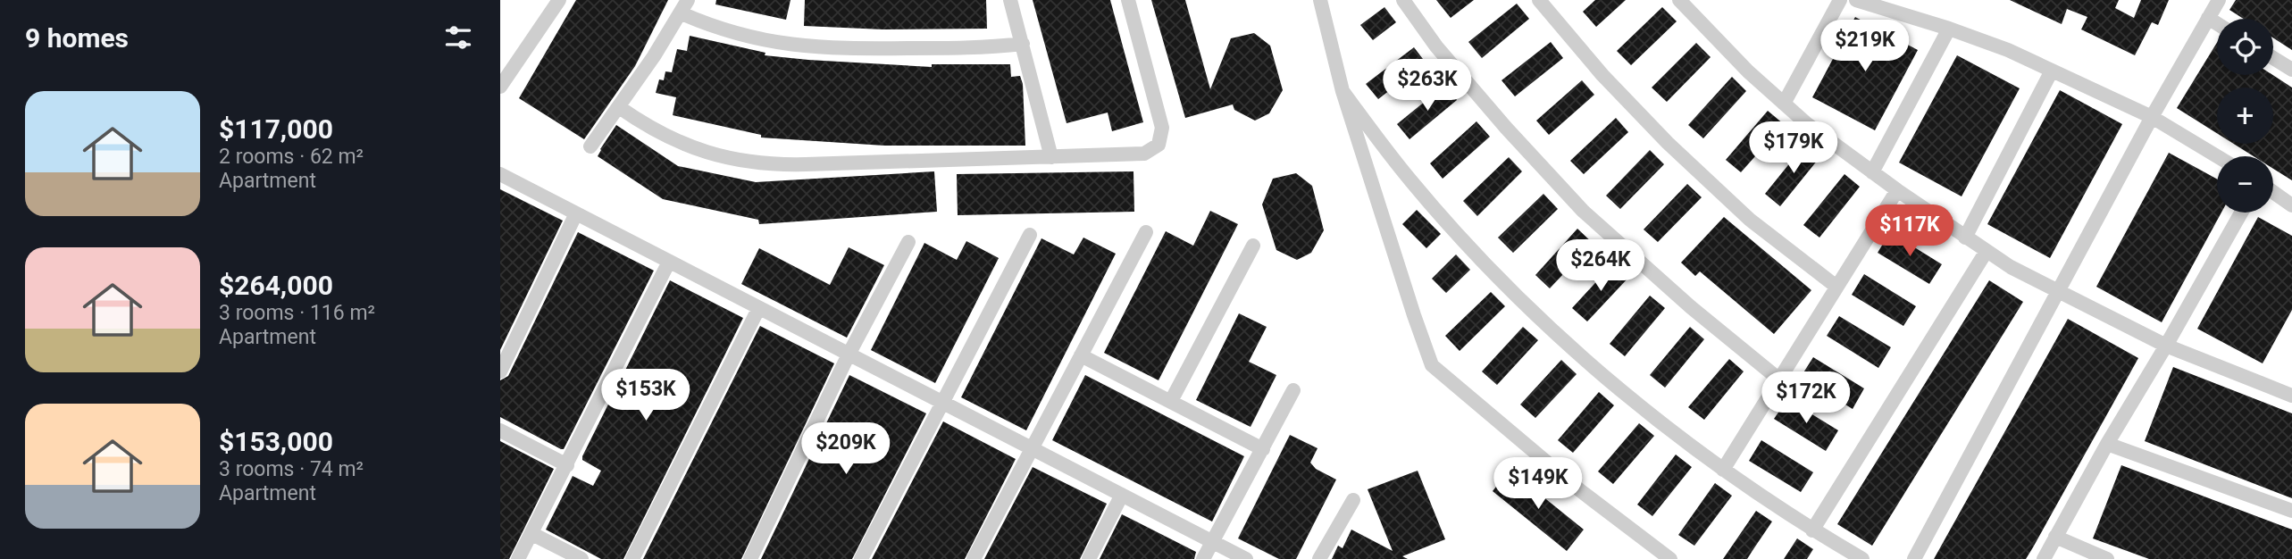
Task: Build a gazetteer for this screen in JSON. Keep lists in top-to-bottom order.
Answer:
{
  "page": {
    "heading": "9 homes",
    "map_buttons": ["+", "−"],
    "price": [
      "$219K",
      "$263K",
      "$179K",
      "$117K",
      "$264K",
      "$153K",
      "$172K",
      "$209K",
      "$149K"
    ],
    "list": [
      {
        "name": "$117,000",
        "note": "2 rooms · 62 m² · Apartment"
      },
      {
        "name": "$264,000",
        "note": "3 rooms · 116 m² · Apartment"
      },
      {
        "name": "$153,000",
        "note": "3 rooms · 74 m² · Apartment"
      }
    ]
  }
}
